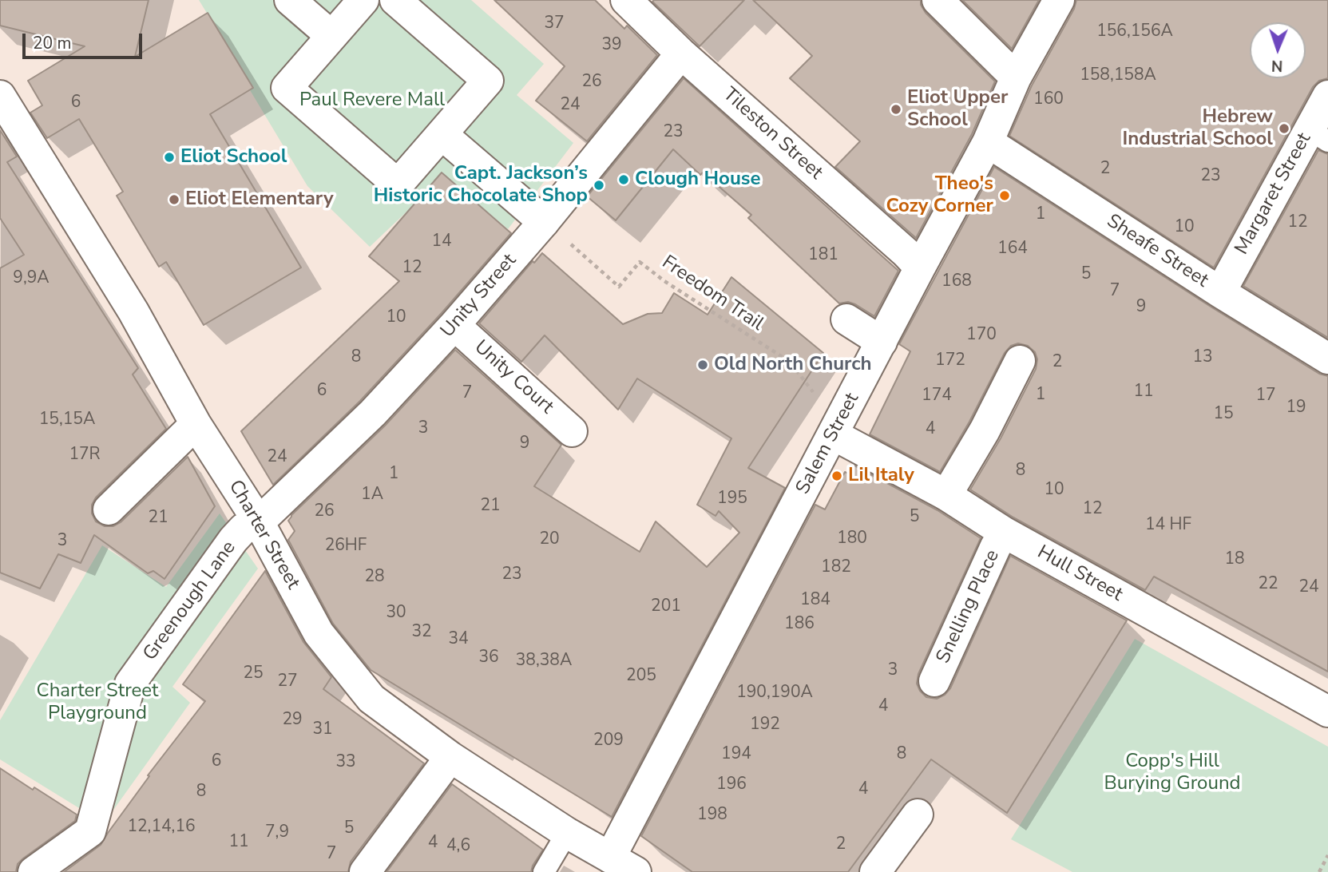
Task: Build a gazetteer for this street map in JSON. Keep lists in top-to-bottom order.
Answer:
{
  "streets": {
    "street": [
      "Tileston Street",
      "Margaret Street",
      "Sheafe Street",
      "Unity Street",
      "Unity Court",
      "Salem Street",
      "Charter Street",
      "Hull Street",
      "Greenough Lane",
      "Snelling Place"
    ],
    "path": ["Freedom Trail"]
  },
  "crossings": [
    ["Tileston Street", "Unity Street"],
    ["Tileston Street", "Salem Street"],
    ["Margaret Street", "Sheafe Street"],
    ["Sheafe Street", "Salem Street"],
    ["Freedom Trail", "Unity Street"],
    ["Unity Street", "Unity Court"],
    ["Unity Street", "Charter Street"],
    ["Unity Street", "Greenough Lane"],
    ["Salem Street", "Charter Street"],
    ["Salem Street", "Hull Street"],
    ["Charter Street", "Greenough Lane"],
    ["Hull Street", "Snelling Place"]
  ],
  "parks": ["Paul Revere Mall", "Charter Street Playground", "Copp's Hill Burying Ground"],
  "places": [
    "Eliot Upper School",
    "Hebrew Industrial School",
    "Eliot School",
    "Clough House",
    "Capt. Jackson’s Historic Chocolate Shop",
    "Theo's Cozy Corner",
    "Eliot Elementary",
    "Old North Church",
    "Lil Italy"
  ],
  "house_numbers": [
    "37",
    "156,156A",
    "39",
    "158,158A",
    "26",
    "160",
    "6",
    "24",
    "23",
    "2",
    "23",
    "1",
    "12",
    "10",
    "14",
    "164",
    "181",
    "12",
    "5",
    "9,9A",
    "168",
    "7",
    "9",
    "10",
    "170",
    "8",
    "13",
    "172",
    "2",
    "6",
    "11",
    "7",
    "1",
    "174",
    "17",
    "19",
    "15",
    "15,15A",
    "3",
    "4",
    "9",
    "17R",
    "24",
    "8",
    "1",
    "10",
    "1A",
    "195",
    "21",
    "12",
    "26",
    "5",
    "21",
    "14 HF",
    "180",
    "20",
    "3",
    "26HF",
    "18",
    "182",
    "23",
    "28",
    "22",
    "24",
    "184",
    "201",
    "30",
    "186",
    "32",
    "34",
    "36",
    "38,38A",
    "3",
    "25",
    "205",
    "27",
    "190,190A",
    "4",
    "29",
    "192",
    "31",
    "209",
    "194",
    "8",
    "6",
    "33",
    "196",
    "4",
    "8",
    "198",
    "12,14,16",
    "5",
    "7,9",
    "11",
    "4",
    "2",
    "4,6",
    "7"
  ],
  "scale_bar": "20 m",
  "north": "bottom"
}
